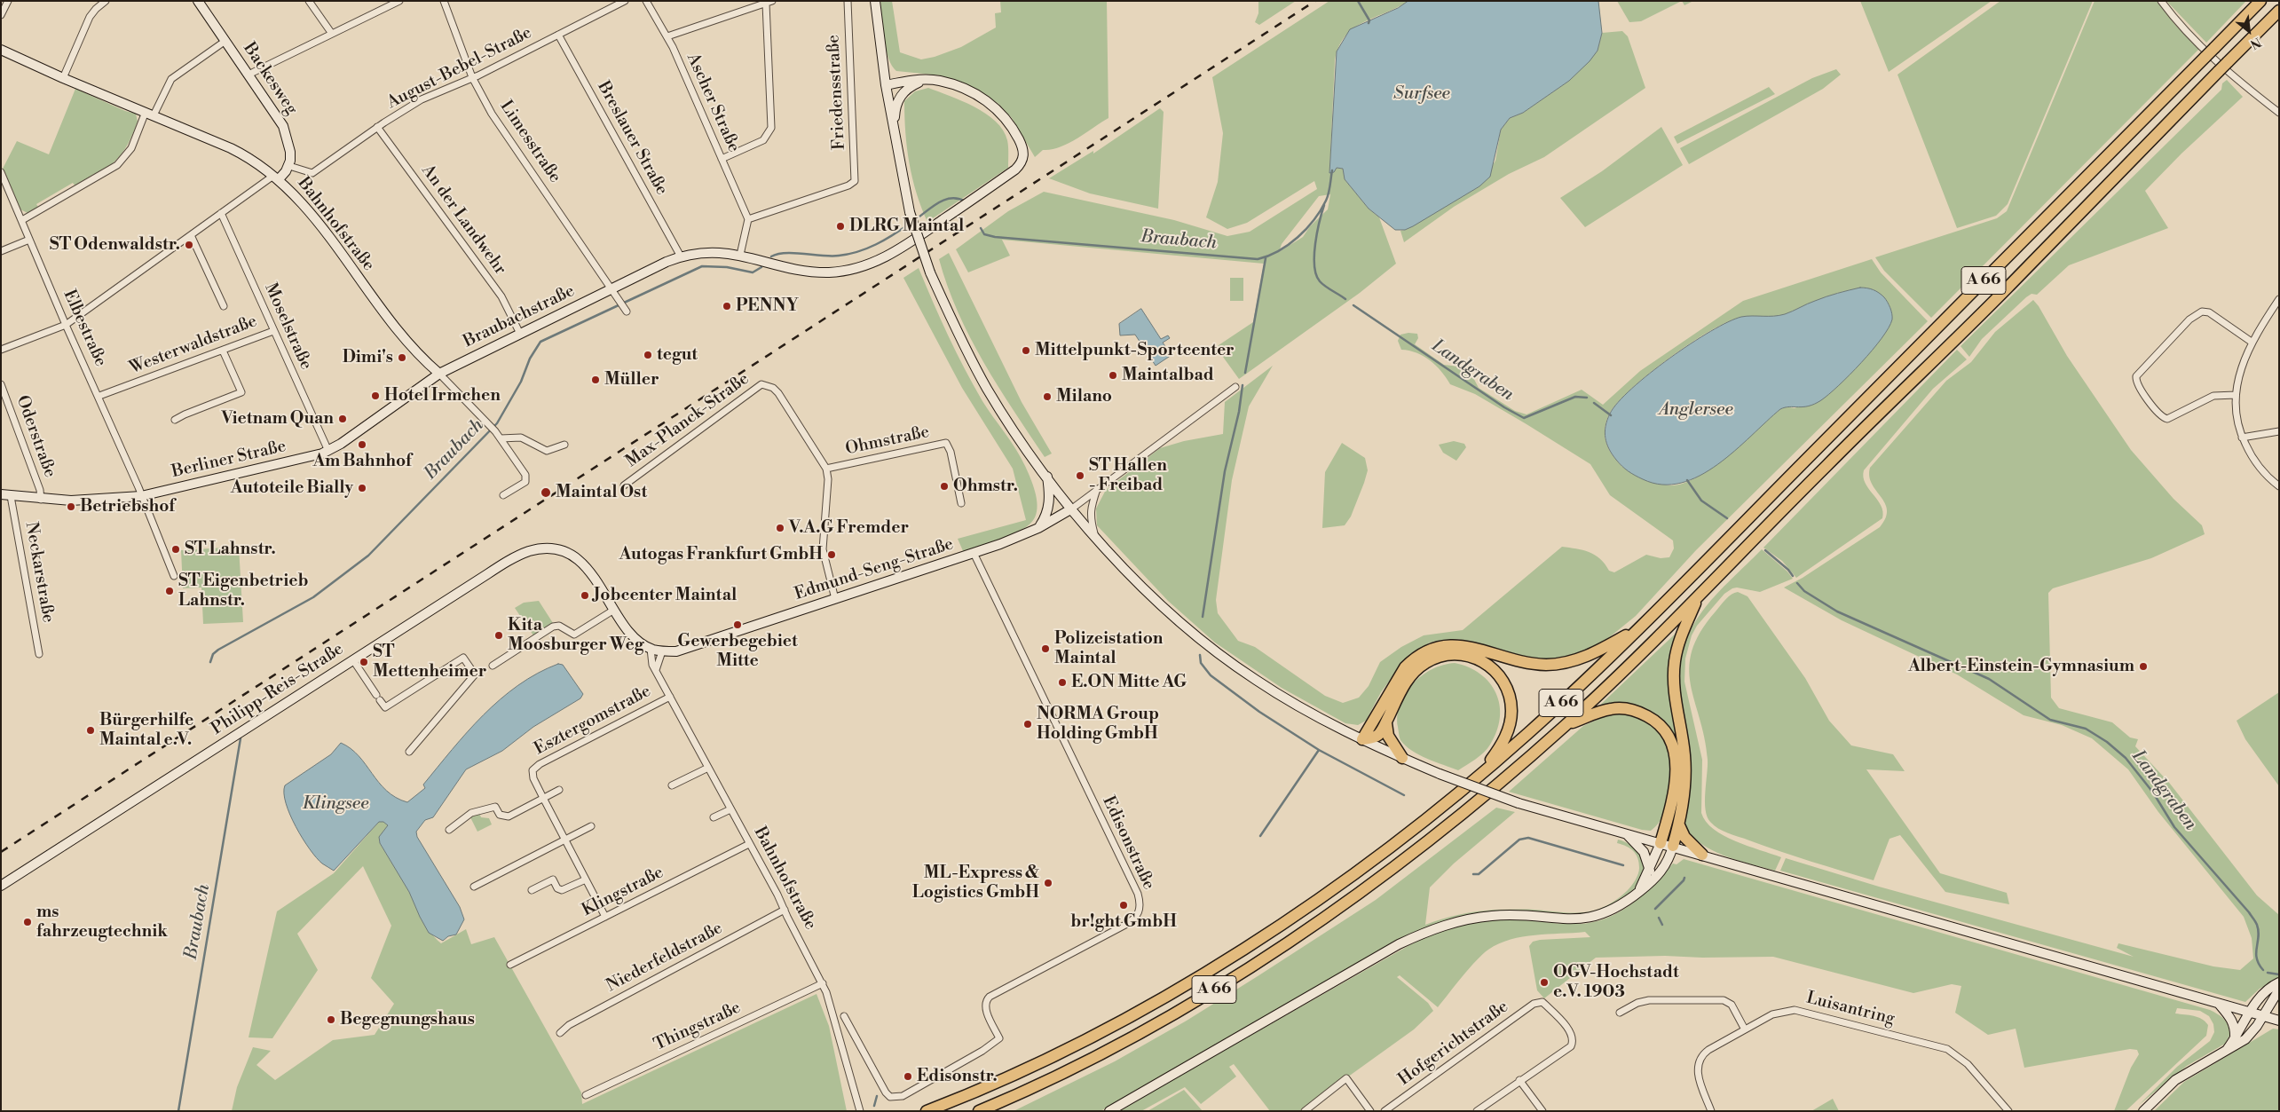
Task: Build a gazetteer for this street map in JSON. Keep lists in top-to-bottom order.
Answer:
{
  "streets": {
    "highway": ["A 66"],
    "street": [
      "August-Bebel-Straße",
      "Backesweg",
      "Friedensstraße",
      "Ascher Straße",
      "Breslauer Straße",
      "Limesstraße",
      "An der Landwehr",
      "Bahnhofstraße",
      "Braubachstraße",
      "Moselstraße",
      "Elbestraße",
      "Westerwaldstraße",
      "Max-Planck-Straße",
      "Oderstraße",
      "Ohmstraße",
      "Berliner Straße",
      "Edmund-Seng-Straße",
      "Neckarstraße",
      "Philipp-Reis-Straße",
      "Esztergomstraße",
      "Edisonstraße",
      "Klingstraße",
      "Niederfeldstraße",
      "Luisantring",
      "Thingstraße",
      "Hofgerichtstraße"
    ]
  },
  "crossings": [
    ["August-Bebel-Straße", "Backesweg"],
    ["August-Bebel-Straße", "Breslauer Straße"],
    ["August-Bebel-Straße", "Limesstraße"],
    ["August-Bebel-Straße", "An der Landwehr"],
    ["Friedensstraße", "Ascher Straße"],
    ["Breslauer Straße", "Braubachstraße"],
    ["Limesstraße", "Braubachstraße"],
    ["An der Landwehr", "Braubachstraße"],
    ["Bahnhofstraße", "Braubachstraße"],
    ["Bahnhofstraße", "Berliner Straße"],
    ["Bahnhofstraße", "Edmund-Seng-Straße"],
    ["Bahnhofstraße", "Esztergomstraße"],
    ["Bahnhofstraße", "Klingstraße"],
    ["Bahnhofstraße", "Niederfeldstraße"],
    ["Bahnhofstraße", "Thingstraße"],
    ["Braubachstraße", "Berliner Straße"],
    ["Moselstraße", "Westerwaldstraße"],
    ["Moselstraße", "Berliner Straße"],
    ["Elbestraße", "Westerwaldstraße"],
    ["Elbestraße", "Berliner Straße"],
    ["Max-Planck-Straße", "Ohmstraße"],
    ["Oderstraße", "Berliner Straße"],
    ["Berliner Straße", "Neckarstraße"],
    ["Edmund-Seng-Straße", "Edisonstraße"],
    ["Esztergomstraße", "Klingstraße"]
  ],
  "water": [
    "Surfsee",
    "Braubach",
    "Landgraben",
    "Anglersee",
    "Klingsee"
  ],
  "places": [
    "DLRG Maintal",
    "ST Odenwaldstr.",
    "PENNY",
    "Mittelpunkt-Sportcenter",
    "tegut",
    "Dimi's",
    "Maintalbad",
    "Müller",
    "Hotel Irmchen",
    "Milano",
    "Vietnam Quan",
    "Am Bahnhof",
    "ST Hallen - Freibad",
    "Ohmstr.",
    "Autoteile Bially",
    "Maintal Ost",
    "Betriebshof",
    "V.A.G Fremder",
    "ST Lahnstr.",
    "Autogas Frankfurt GmbH",
    "ST Eigenbetrieb Lahnstr.",
    "Jobcenter Maintal",
    "Gewerbegebiet Mitte",
    "Kita Moosburger Weg",
    "Polizeistation Maintal",
    "ST Mettenheimer",
    "Albert-Einstein-Gymnasium",
    "E.ON Mitte AG",
    "NORMA Group Holding GmbH",
    "Bürgerhilfe Maintal e.V.",
    "ML-Express & Logistics GmbH",
    "br!ght GmbH",
    "ms fahrzeugtechnik",
    "OGV-Hochstadt e.V. 1903",
    "Begegnungshaus",
    "Edisonstr."
  ],
  "north": "bottom right"
}
